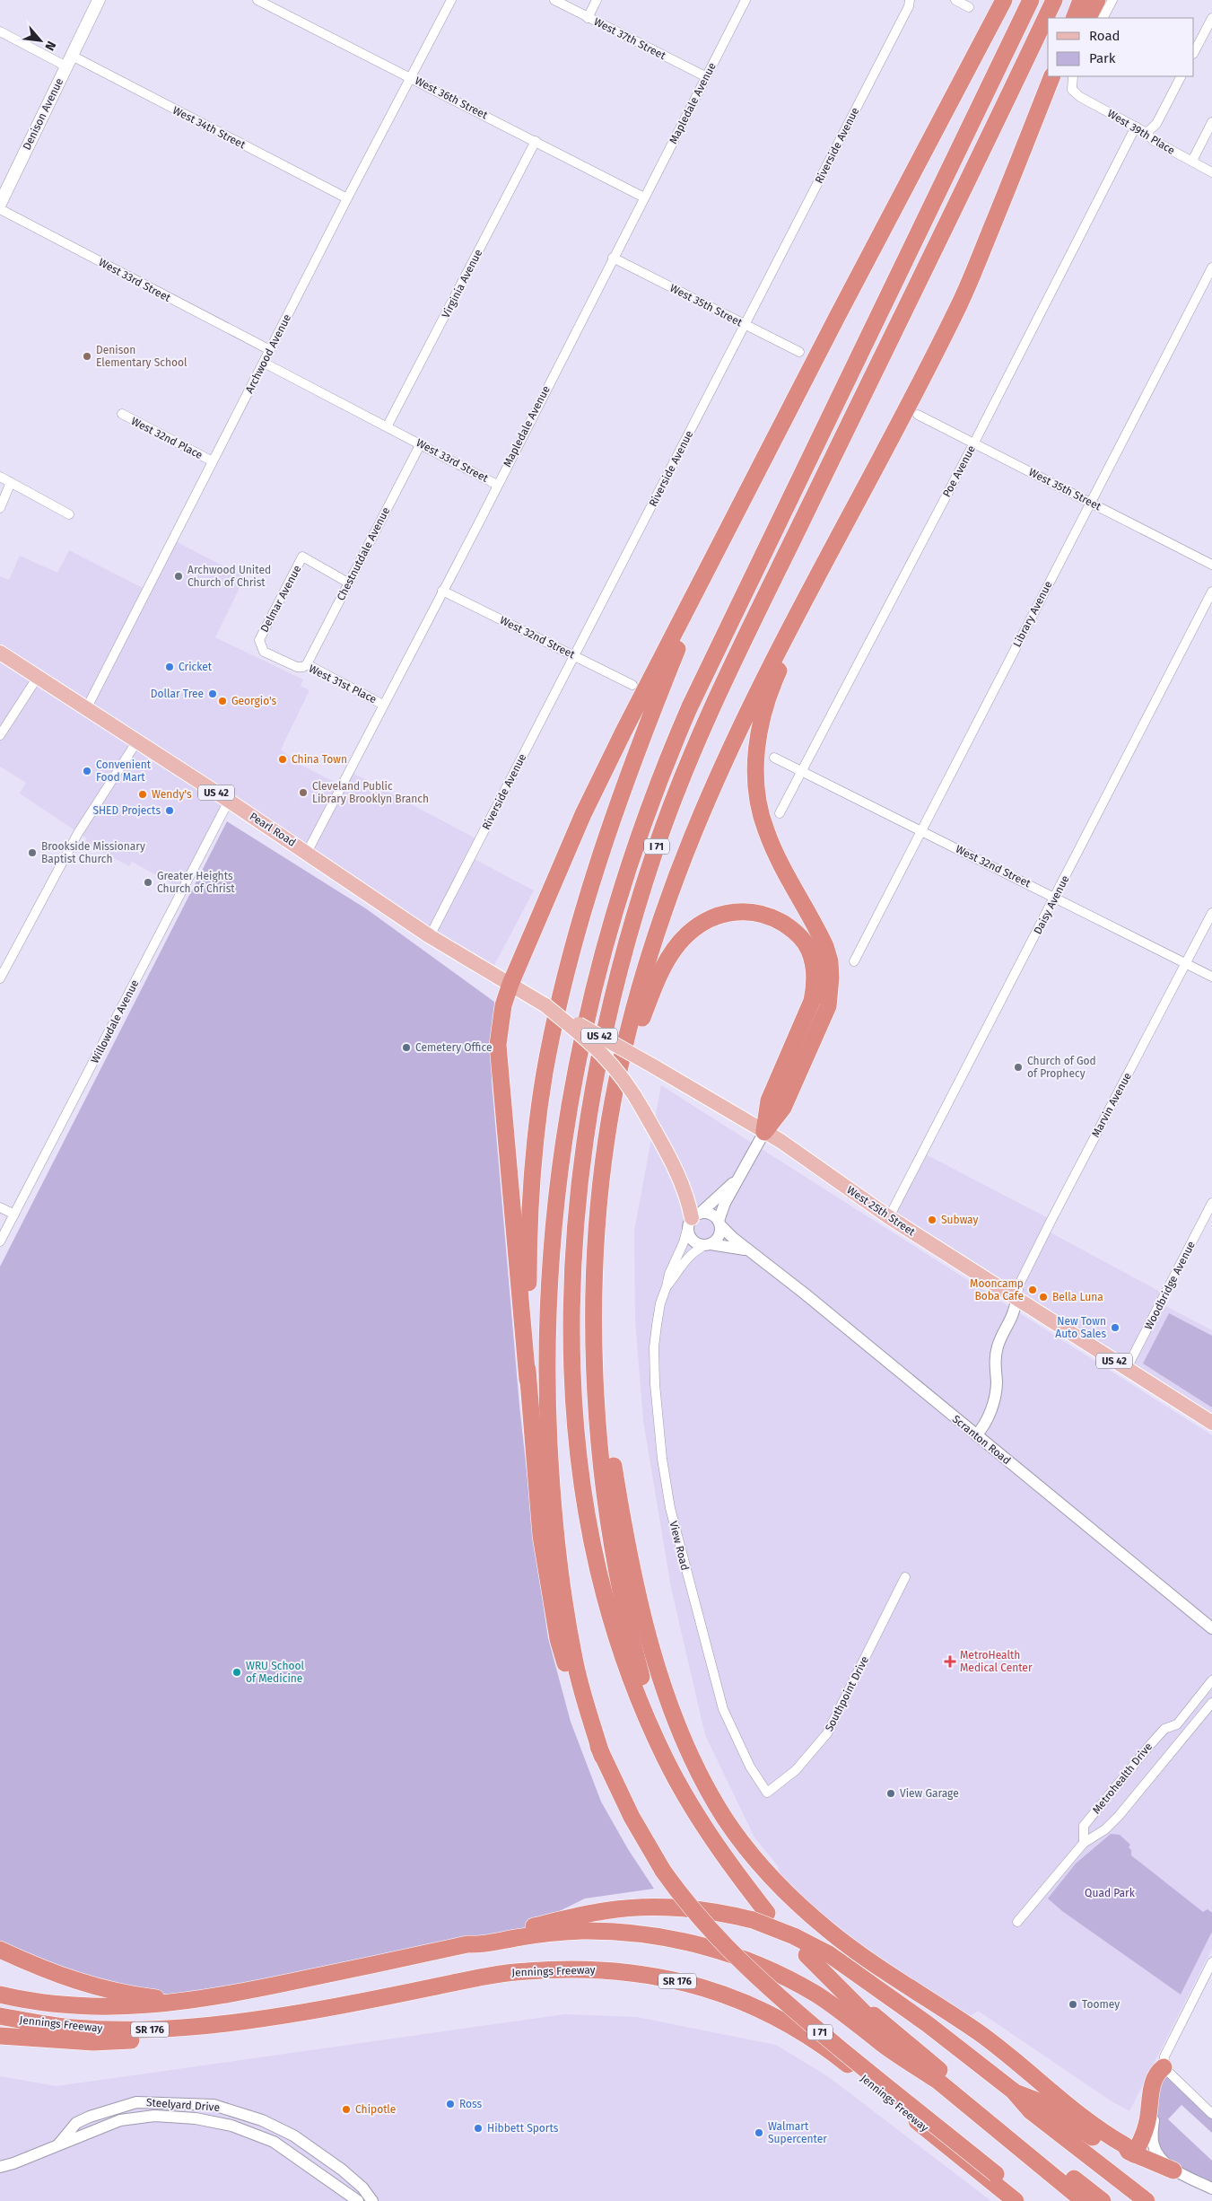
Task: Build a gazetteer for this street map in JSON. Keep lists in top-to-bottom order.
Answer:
{
  "streets": {
    "highway": ["I 71", "Jennings Freeway", "SR 176"],
    "main road": [
      "Denison Avenue",
      "US 42",
      "Pearl Road",
      "West 25th Street"
    ],
    "street": [
      "West 37th Street",
      "West 36th Street",
      "Mapledale Avenue",
      "West 34th Street",
      "West 39th Place",
      "Riverside Avenue",
      "West 33rd Street",
      "Virginia Avenue",
      "West 35th Street",
      "Archwood Avenue",
      "West 32nd Place",
      "Poe Avenue",
      "Chestnutdale Avenue",
      "Delmar Avenue",
      "Library Avenue",
      "West 32nd Street",
      "West 31st Place",
      "Daisy Avenue",
      "Willowdale Avenue",
      "Marvin Avenue",
      "Woodbridge Avenue",
      "Scranton Road",
      "View Road",
      "Southpoint Drive",
      "Metrohealth Drive",
      "Steelyard Drive"
    ]
  },
  "crossings": [
    ["West 37th Street", "Mapledale Avenue"],
    ["West 36th Street", "Mapledale Avenue"],
    ["West 36th Street", "Virginia Avenue"],
    ["West 36th Street", "Archwood Avenue"],
    ["Mapledale Avenue", "West 33rd Street"],
    ["Mapledale Avenue", "West 35th Street"],
    ["Mapledale Avenue", "West 32nd Street"],
    ["Mapledale Avenue", "West 31st Place"],
    ["Mapledale Avenue", "Pearl Road"],
    ["Denison Avenue", "West 34th Street"],
    ["West 34th Street", "Archwood Avenue"],
    ["West 39th Place", "Poe Avenue"],
    ["Riverside Avenue", "West 35th Street"],
    ["Riverside Avenue", "West 32nd Street"],
    ["Riverside Avenue", "Pearl Road"],
    ["West 33rd Street", "Virginia Avenue"],
    ["West 33rd Street", "Archwood Avenue"],
    ["West 33rd Street", "Chestnutdale Avenue"],
    ["West 35th Street", "Poe Avenue"],
    ["West 35th Street", "Library Avenue"],
    ["Archwood Avenue", "West 32nd Place"],
    ["Archwood Avenue", "Pearl Road"],
    ["Poe Avenue", "West 32nd Street"],
    ["Chestnutdale Avenue", "Delmar Avenue"],
    ["Chestnutdale Avenue", "West 31st Place"],
    ["Delmar Avenue", "West 31st Place"],
    ["Library Avenue", "West 32nd Street"],
    ["West 32nd Street", "Daisy Avenue"],
    ["West 32nd Street", "Marvin Avenue"],
    ["Pearl Road", "Willowdale Avenue"],
    ["Pearl Road", "West 25th Street"],
    ["I 71", "Jennings Freeway"],
    ["Daisy Avenue", "West 25th Street"],
    ["Marvin Avenue", "West 25th Street"],
    ["West 25th Street", "Woodbridge Avenue"],
    ["Scranton Road", "View Road"],
    ["View Road", "Southpoint Drive"]
  ],
  "parks": ["Quad Park"],
  "places": {
    "other": [
      "Denison Elementary School",
      "Archwood United Church of Christ",
      "Cricket",
      "Dollar Tree",
      "Georgio's",
      "China Town",
      "Convenient Food Mart",
      "Cleveland Public Library Brooklyn Branch",
      "Wendy's",
      "SHED Projects",
      "Brookside Missionary Baptist Church",
      "Greater Heights Church of Christ",
      "Cemetery Office",
      "Church of God of Prophecy",
      "Subway",
      "Mooncamp Boba Cafe",
      "Bella Luna",
      "New Town Auto Sales",
      "WRU School of Medicine",
      "View Garage",
      "Toomey",
      "Ross",
      "Chipotle",
      "Hibbett Sports",
      "Walmart Supercenter"
    ],
    "health": ["MetroHealth Medical Center"]
  },
  "legend": ["Road", "Park"],
  "north": "bottom right"
}
